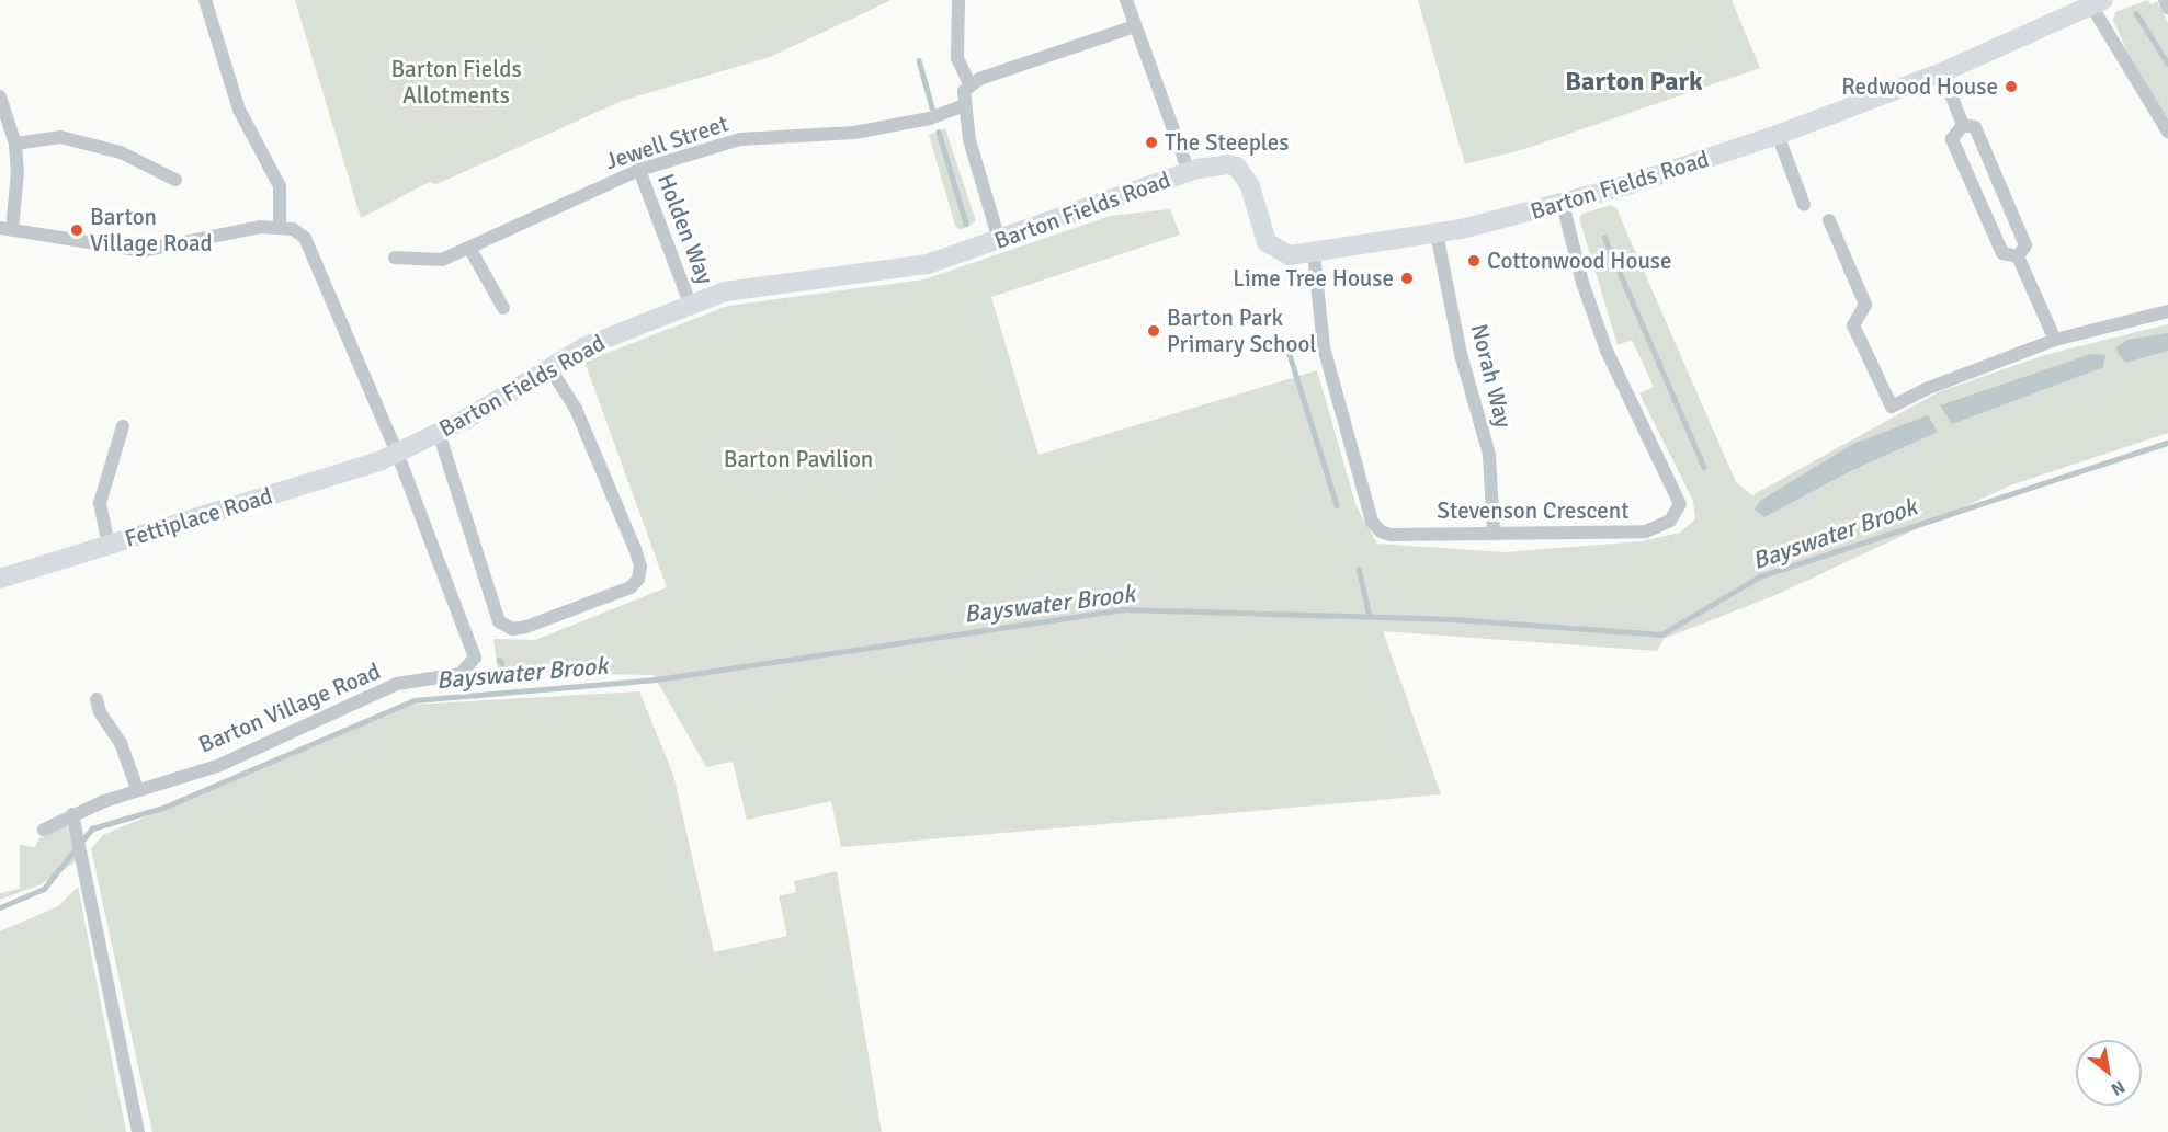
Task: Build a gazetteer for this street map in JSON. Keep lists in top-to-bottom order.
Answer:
{
  "streets": {
    "street": [
      "Jewell Street",
      "Barton Fields Road",
      "Holden Way",
      "Norah Way",
      "Stevenson Crescent",
      "Fettiplace Road",
      "Barton Village Road"
    ]
  },
  "crossings": [
    ["Jewell Street", "Holden Way"],
    ["Barton Fields Road", "Holden Way"],
    ["Barton Fields Road", "Norah Way"],
    ["Barton Fields Road", "Stevenson Crescent"],
    ["Barton Fields Road", "Fettiplace Road"],
    ["Barton Fields Road", "Barton Village Road"],
    ["Norah Way", "Stevenson Crescent"],
    ["Fettiplace Road", "Barton Village Road"]
  ],
  "districts": ["Barton Park"],
  "water": ["Bayswater Brook"],
  "parks": ["Barton Fields Allotments", "Barton Pavilion"],
  "places": [
    "Redwood House",
    "The Steeples",
    "Barton Village Road",
    "Cottonwood House",
    "Lime Tree House",
    "Barton Park Primary School"
  ],
  "north": "bottom right"
}
